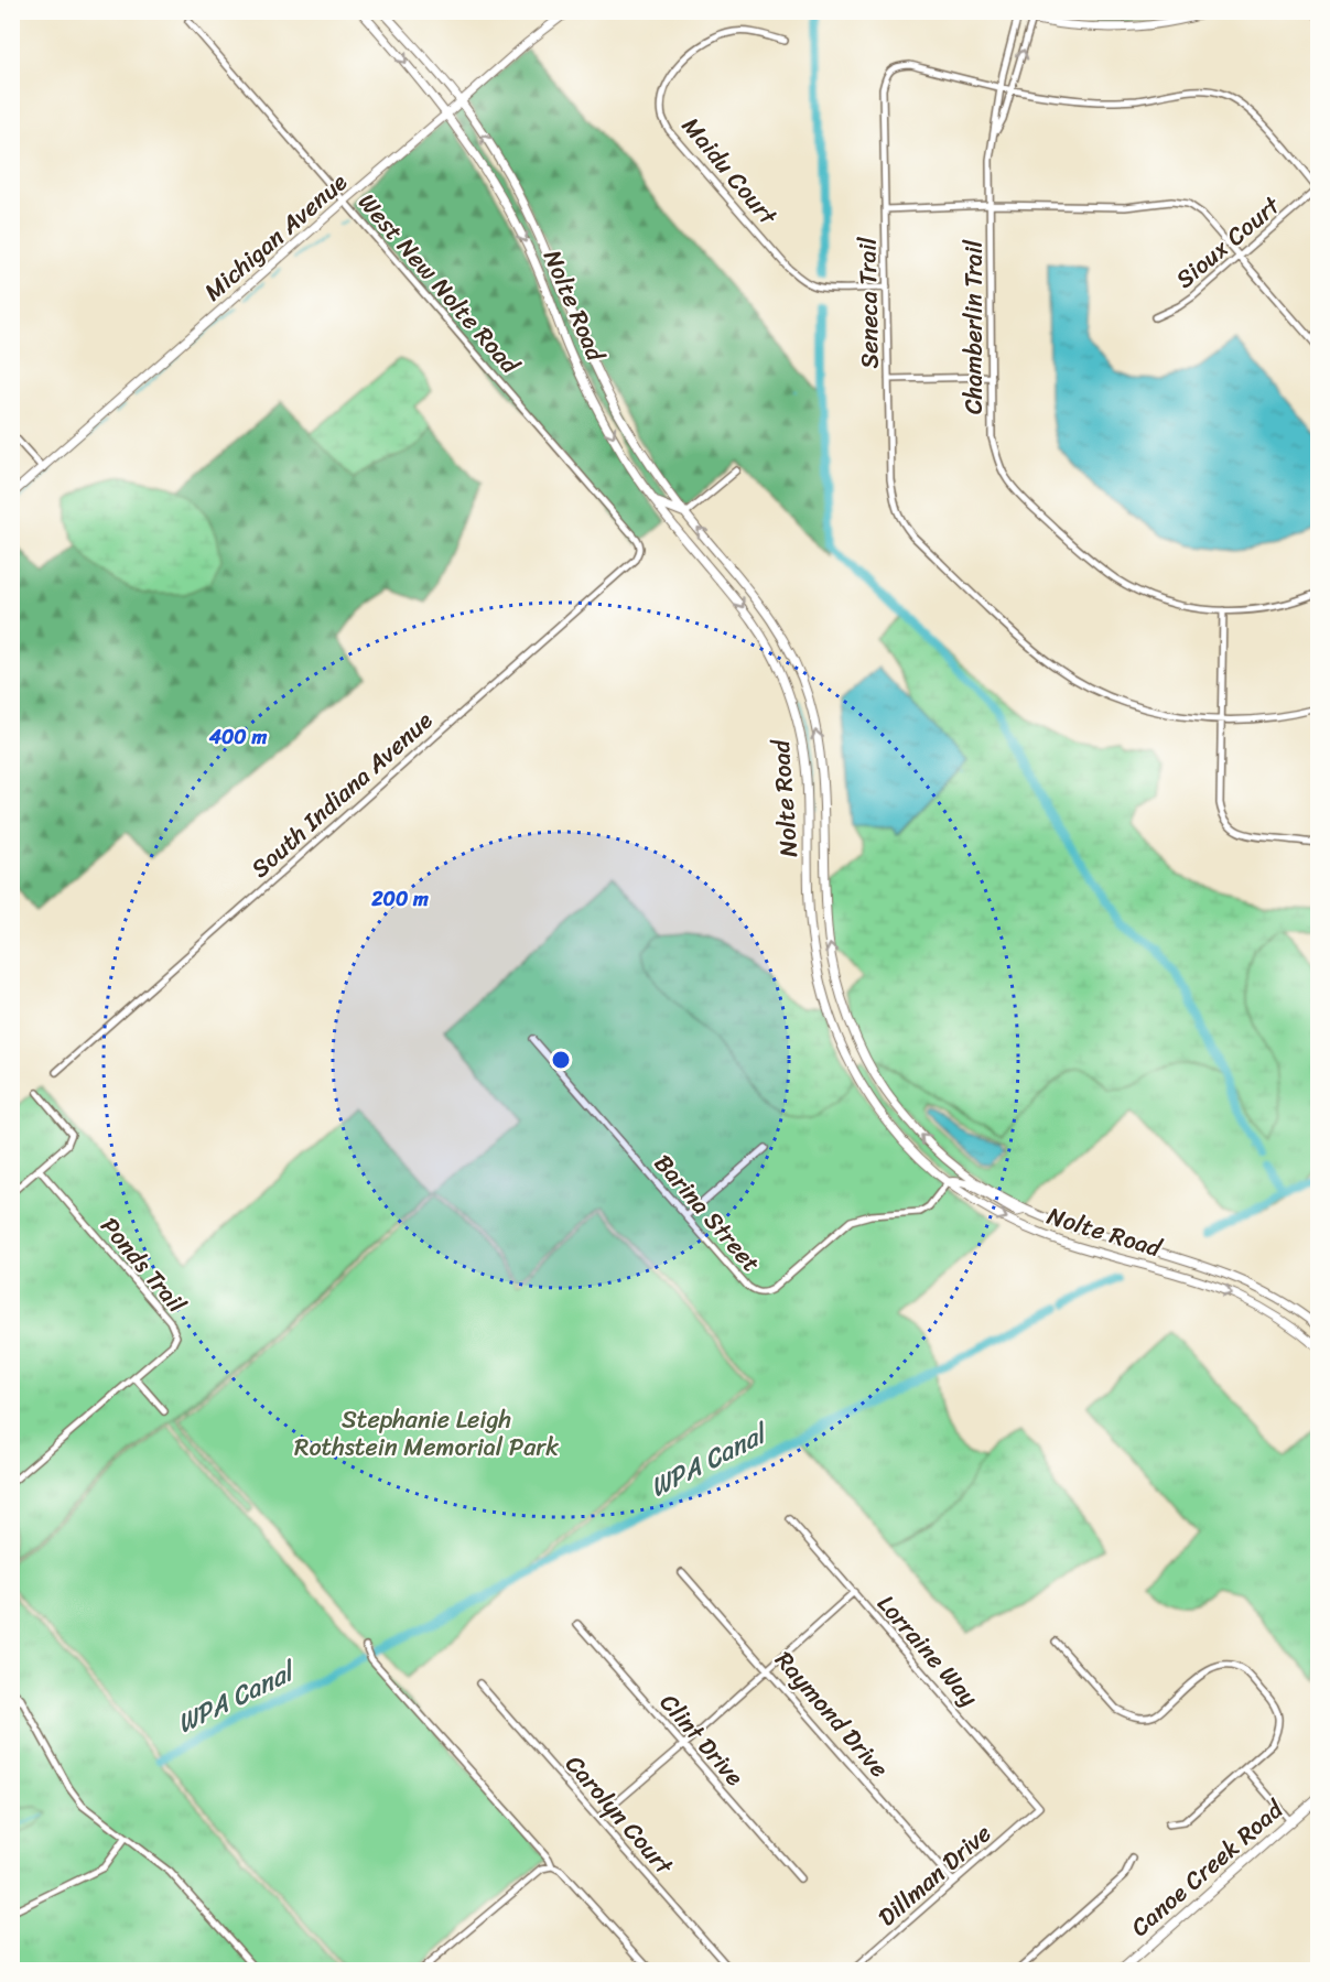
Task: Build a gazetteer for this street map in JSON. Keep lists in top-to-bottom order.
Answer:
{
  "streets": {
    "main road": ["Canoe Creek Road"],
    "street": [
      "Maidu Court",
      "Michigan Avenue",
      "Sioux Court",
      "West New Nolte Road",
      "Seneca Trail",
      "Nolte Road",
      "Chamberlin Trail",
      "South Indiana Avenue",
      "Barina Street",
      "Ponds Trail",
      "Lorraine Way",
      "Raymond Drive",
      "Clint Drive",
      "Carolyn Court",
      "Dillman Drive"
    ]
  },
  "crossings": [
    ["Maidu Court", "Seneca Trail"],
    ["Michigan Avenue", "West New Nolte Road"],
    ["Michigan Avenue", "Nolte Road"],
    ["Sioux Court", "Seneca Trail"],
    ["Sioux Court", "Chamberlin Trail"],
    ["West New Nolte Road", "South Indiana Avenue"],
    ["Nolte Road", "Barina Street"],
    ["Lorraine Way", "Dillman Drive"],
    ["Raymond Drive", "Dillman Drive"]
  ],
  "water": ["WPA Canal"],
  "parks": ["Stephanie Leigh Rothstein Memorial Park"],
  "rings": ["400 m", "200 m"]
}
